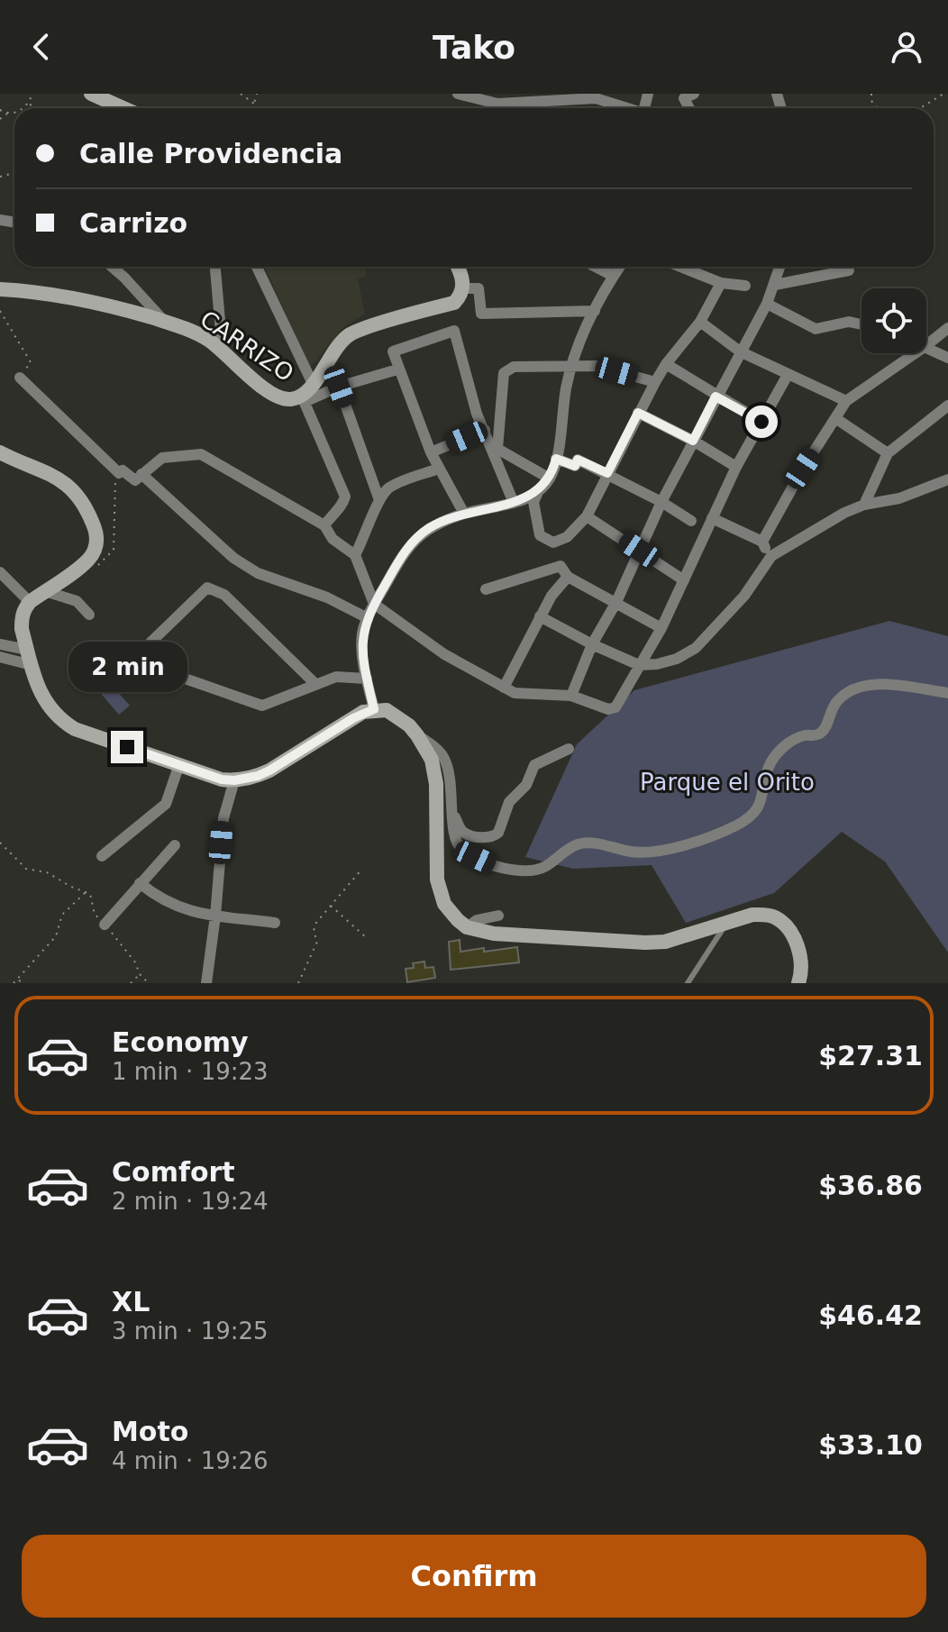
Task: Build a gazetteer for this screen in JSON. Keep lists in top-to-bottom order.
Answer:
{
  "streets": {
    "street": ["CARRIZO"]
  },
  "parks": ["Parque el Orito"],
  "page": {
    "header": "Tako",
    "banner": ["Calle Providencia", "Carrizo"],
    "bubble": "2 min",
    "list": [
      {
        "name": "Economy",
        "note": "1 min · 19:23",
        "value": "$27.31"
      },
      {
        "name": "Comfort",
        "note": "2 min · 19:24",
        "value": "$36.86"
      },
      {
        "name": "XL",
        "note": "3 min · 19:25",
        "value": "$46.42"
      },
      {
        "name": "Moto",
        "note": "4 min · 19:26",
        "value": "$33.10"
      }
    ],
    "buttons": "Confirm"
  }
}
